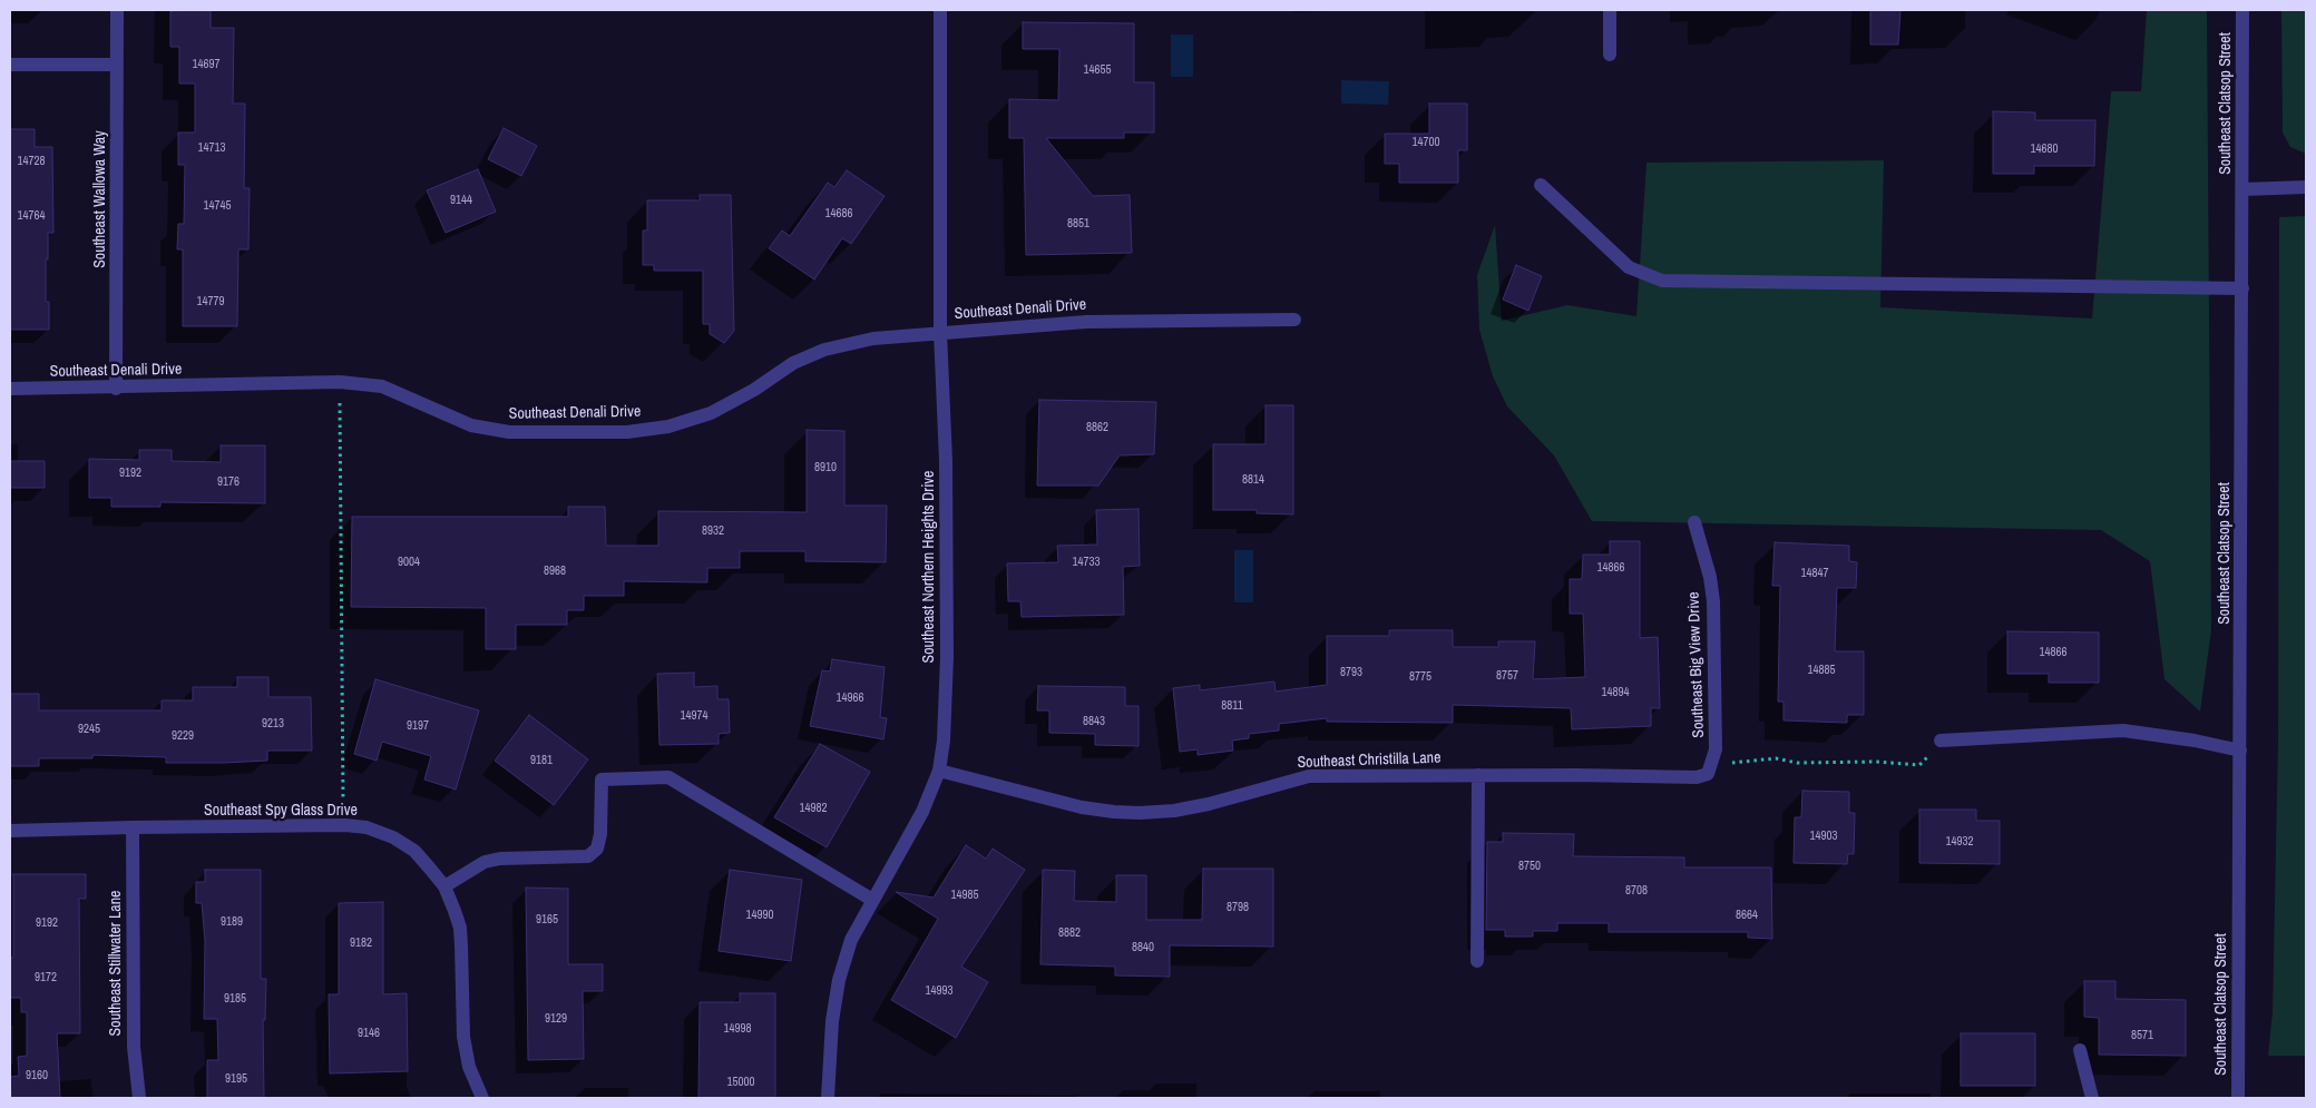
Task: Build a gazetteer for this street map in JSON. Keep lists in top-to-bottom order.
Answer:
{
  "streets": {
    "street": [
      "Southeast Clatsop Street",
      "Southeast Wallowa Way",
      "Southeast Denali Drive",
      "Southeast Northern Heights Drive",
      "Southeast Big View Drive",
      "Southeast Christilla Lane",
      "Southeast Spy Glass Drive",
      "Southeast Stillwater Lane"
    ]
  },
  "crossings": [
    ["Southeast Wallowa Way", "Southeast Denali Drive"],
    ["Southeast Denali Drive", "Southeast Northern Heights Drive"],
    ["Southeast Northern Heights Drive", "Southeast Christilla Lane"],
    ["Southeast Big View Drive", "Southeast Christilla Lane"],
    ["Southeast Spy Glass Drive", "Southeast Stillwater Lane"]
  ],
  "house_numbers": [
    "14697",
    "14655",
    "14700",
    "14713",
    "14680",
    "14728",
    "9144",
    "14745",
    "14686",
    "14764",
    "8851",
    "14779",
    "8862",
    "8910",
    "9192",
    "8814",
    "9176",
    "8932",
    "9004",
    "14733",
    "14866",
    "8968",
    "14847",
    "14866",
    "14885",
    "8793",
    "8757",
    "8775",
    "14894",
    "14966",
    "8811",
    "14974",
    "8843",
    "9213",
    "9197",
    "9245",
    "9229",
    "9181",
    "14982",
    "14903",
    "14932",
    "8750",
    "8708",
    "14985",
    "8798",
    "14990",
    "8664",
    "9165",
    "9189",
    "9192",
    "8882",
    "9182",
    "8840",
    "9172",
    "14993",
    "9185",
    "9129",
    "14998",
    "9146",
    "8571",
    "9160",
    "9195",
    "15000"
  ]
}
